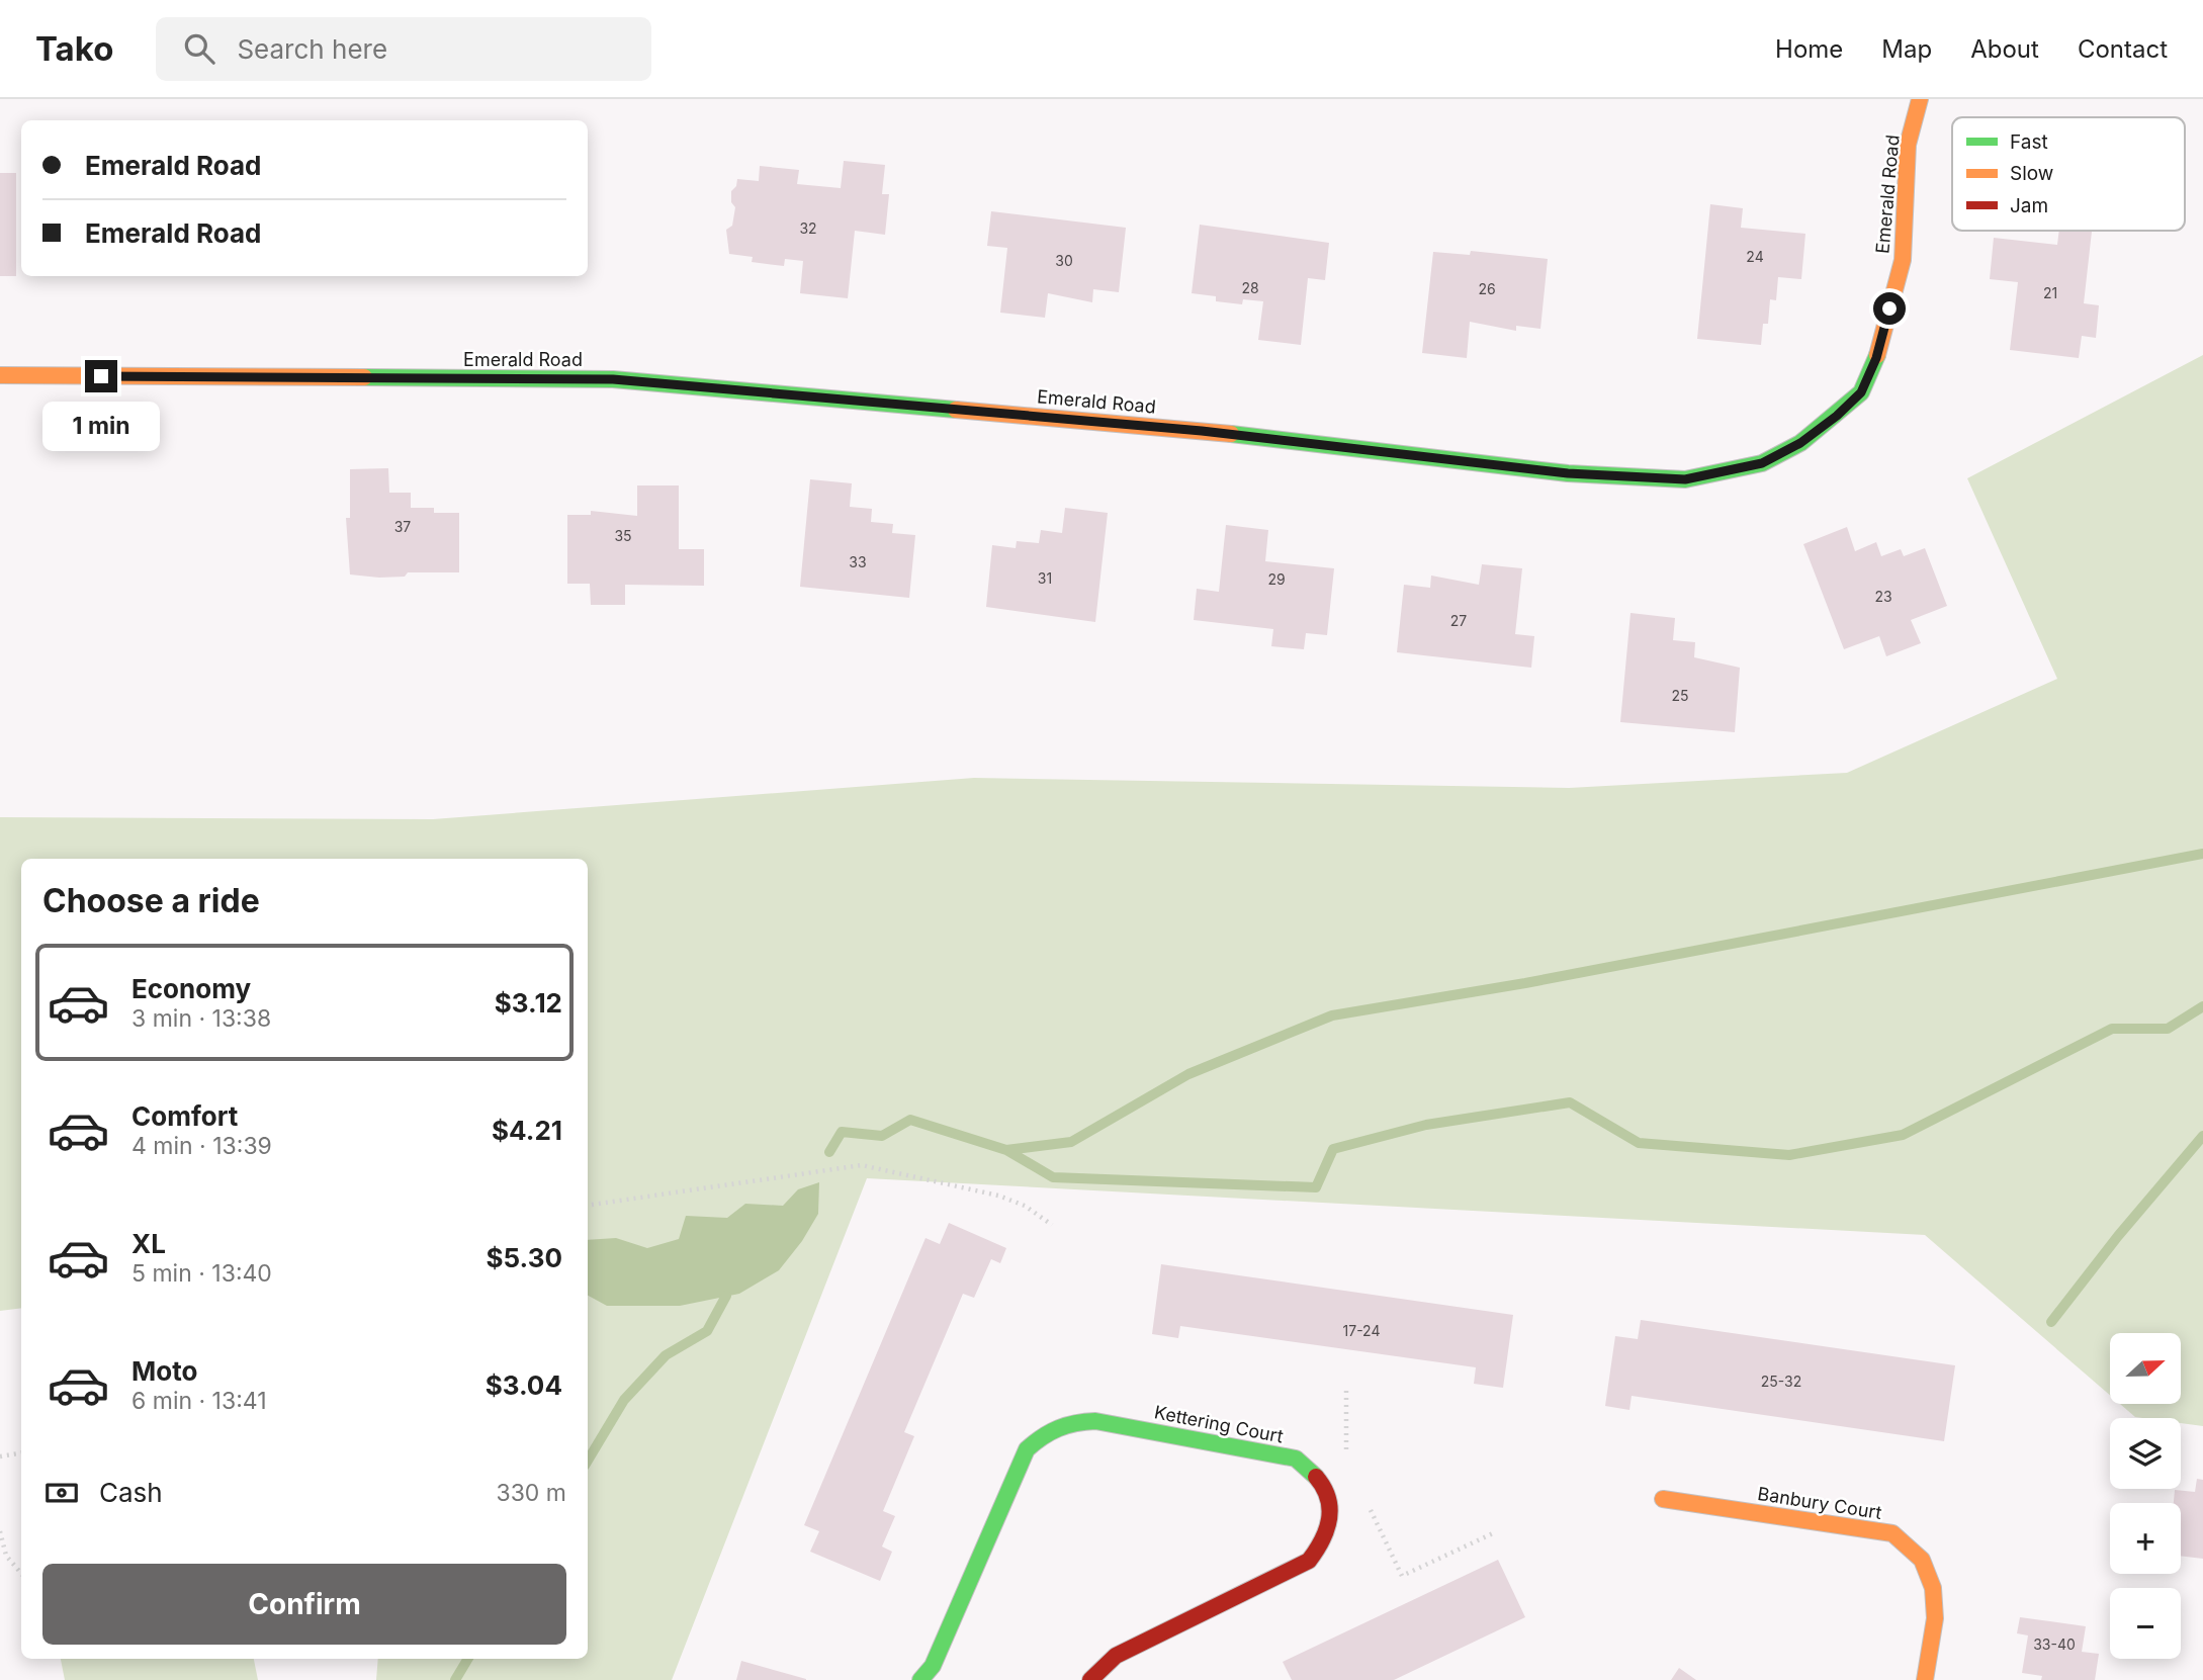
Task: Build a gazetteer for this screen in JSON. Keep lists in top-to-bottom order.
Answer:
{
  "streets": {
    "street": ["Emerald Road", "Kettering Court", "Banbury Court"]
  },
  "house_numbers": [
    "32",
    "24",
    "30",
    "28",
    "26",
    "21",
    "37",
    "35",
    "33",
    "31",
    "29",
    "23",
    "27",
    "25",
    "17-24",
    "25-32",
    "33-40"
  ],
  "legend": ["Fast", "Slow", "Jam"],
  "north": "right",
  "page": {
    "header": "Tako",
    "search": "Search here",
    "nav": [
      "Home",
      "Map",
      "About",
      "Contact"
    ],
    "banner": ["Emerald Road", "Emerald Road"],
    "bubble": "1 min",
    "heading": "Choose a ride",
    "list": [
      {
        "name": "Economy",
        "note": "3 min · 13:38",
        "value": "$3.12"
      },
      {
        "name": "Comfort",
        "note": "4 min · 13:39",
        "value": "$4.21"
      },
      {
        "name": "XL",
        "note": "5 min · 13:40",
        "value": "$5.30"
      },
      {
        "name": "Moto",
        "note": "6 min · 13:41",
        "value": "$3.04"
      }
    ],
    "map_buttons": ["+", "−"],
    "pay": ["Cash", "330 m"],
    "buttons": "Confirm"
  }
}
